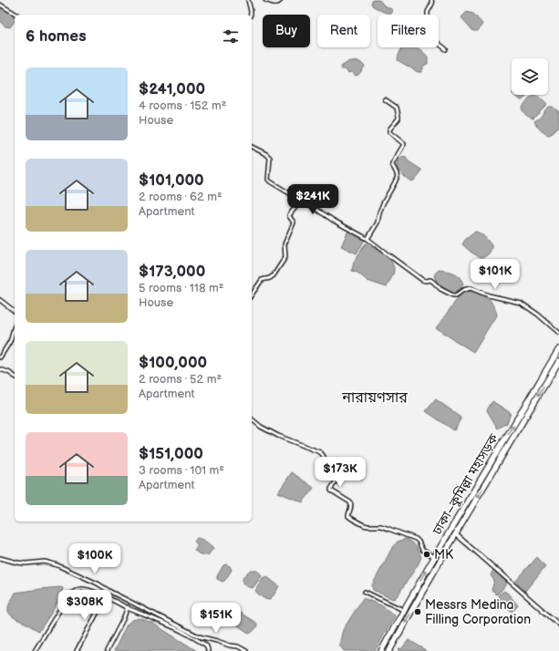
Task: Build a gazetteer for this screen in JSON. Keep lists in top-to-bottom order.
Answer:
{
  "streets": {
    "highway": ["ঢাকা–কুমিল্লা মহাসড়ক"]
  },
  "districts": ["নারায়ণসার"],
  "places": ["MK", "Messrs Medina Filling Corporation"],
  "page": {
    "chip": ["Buy", "Rent", "Filters"],
    "heading": "6 homes",
    "list": [
      {
        "name": "$241,000",
        "note": "4 rooms · 152 m² · House"
      },
      {
        "name": "$101,000",
        "note": "2 rooms · 62 m² · Apartment"
      },
      {
        "name": "$173,000",
        "note": "5 rooms · 118 m² · House"
      },
      {
        "name": "$100,000",
        "note": "2 rooms · 52 m² · Apartment"
      },
      {
        "name": "$151,000",
        "note": "3 rooms · 101 m² · Apartment"
      }
    ],
    "price": [
      "$241K",
      "$101K",
      "$173K",
      "$100K",
      "$308K",
      "$151K"
    ]
  }
}
